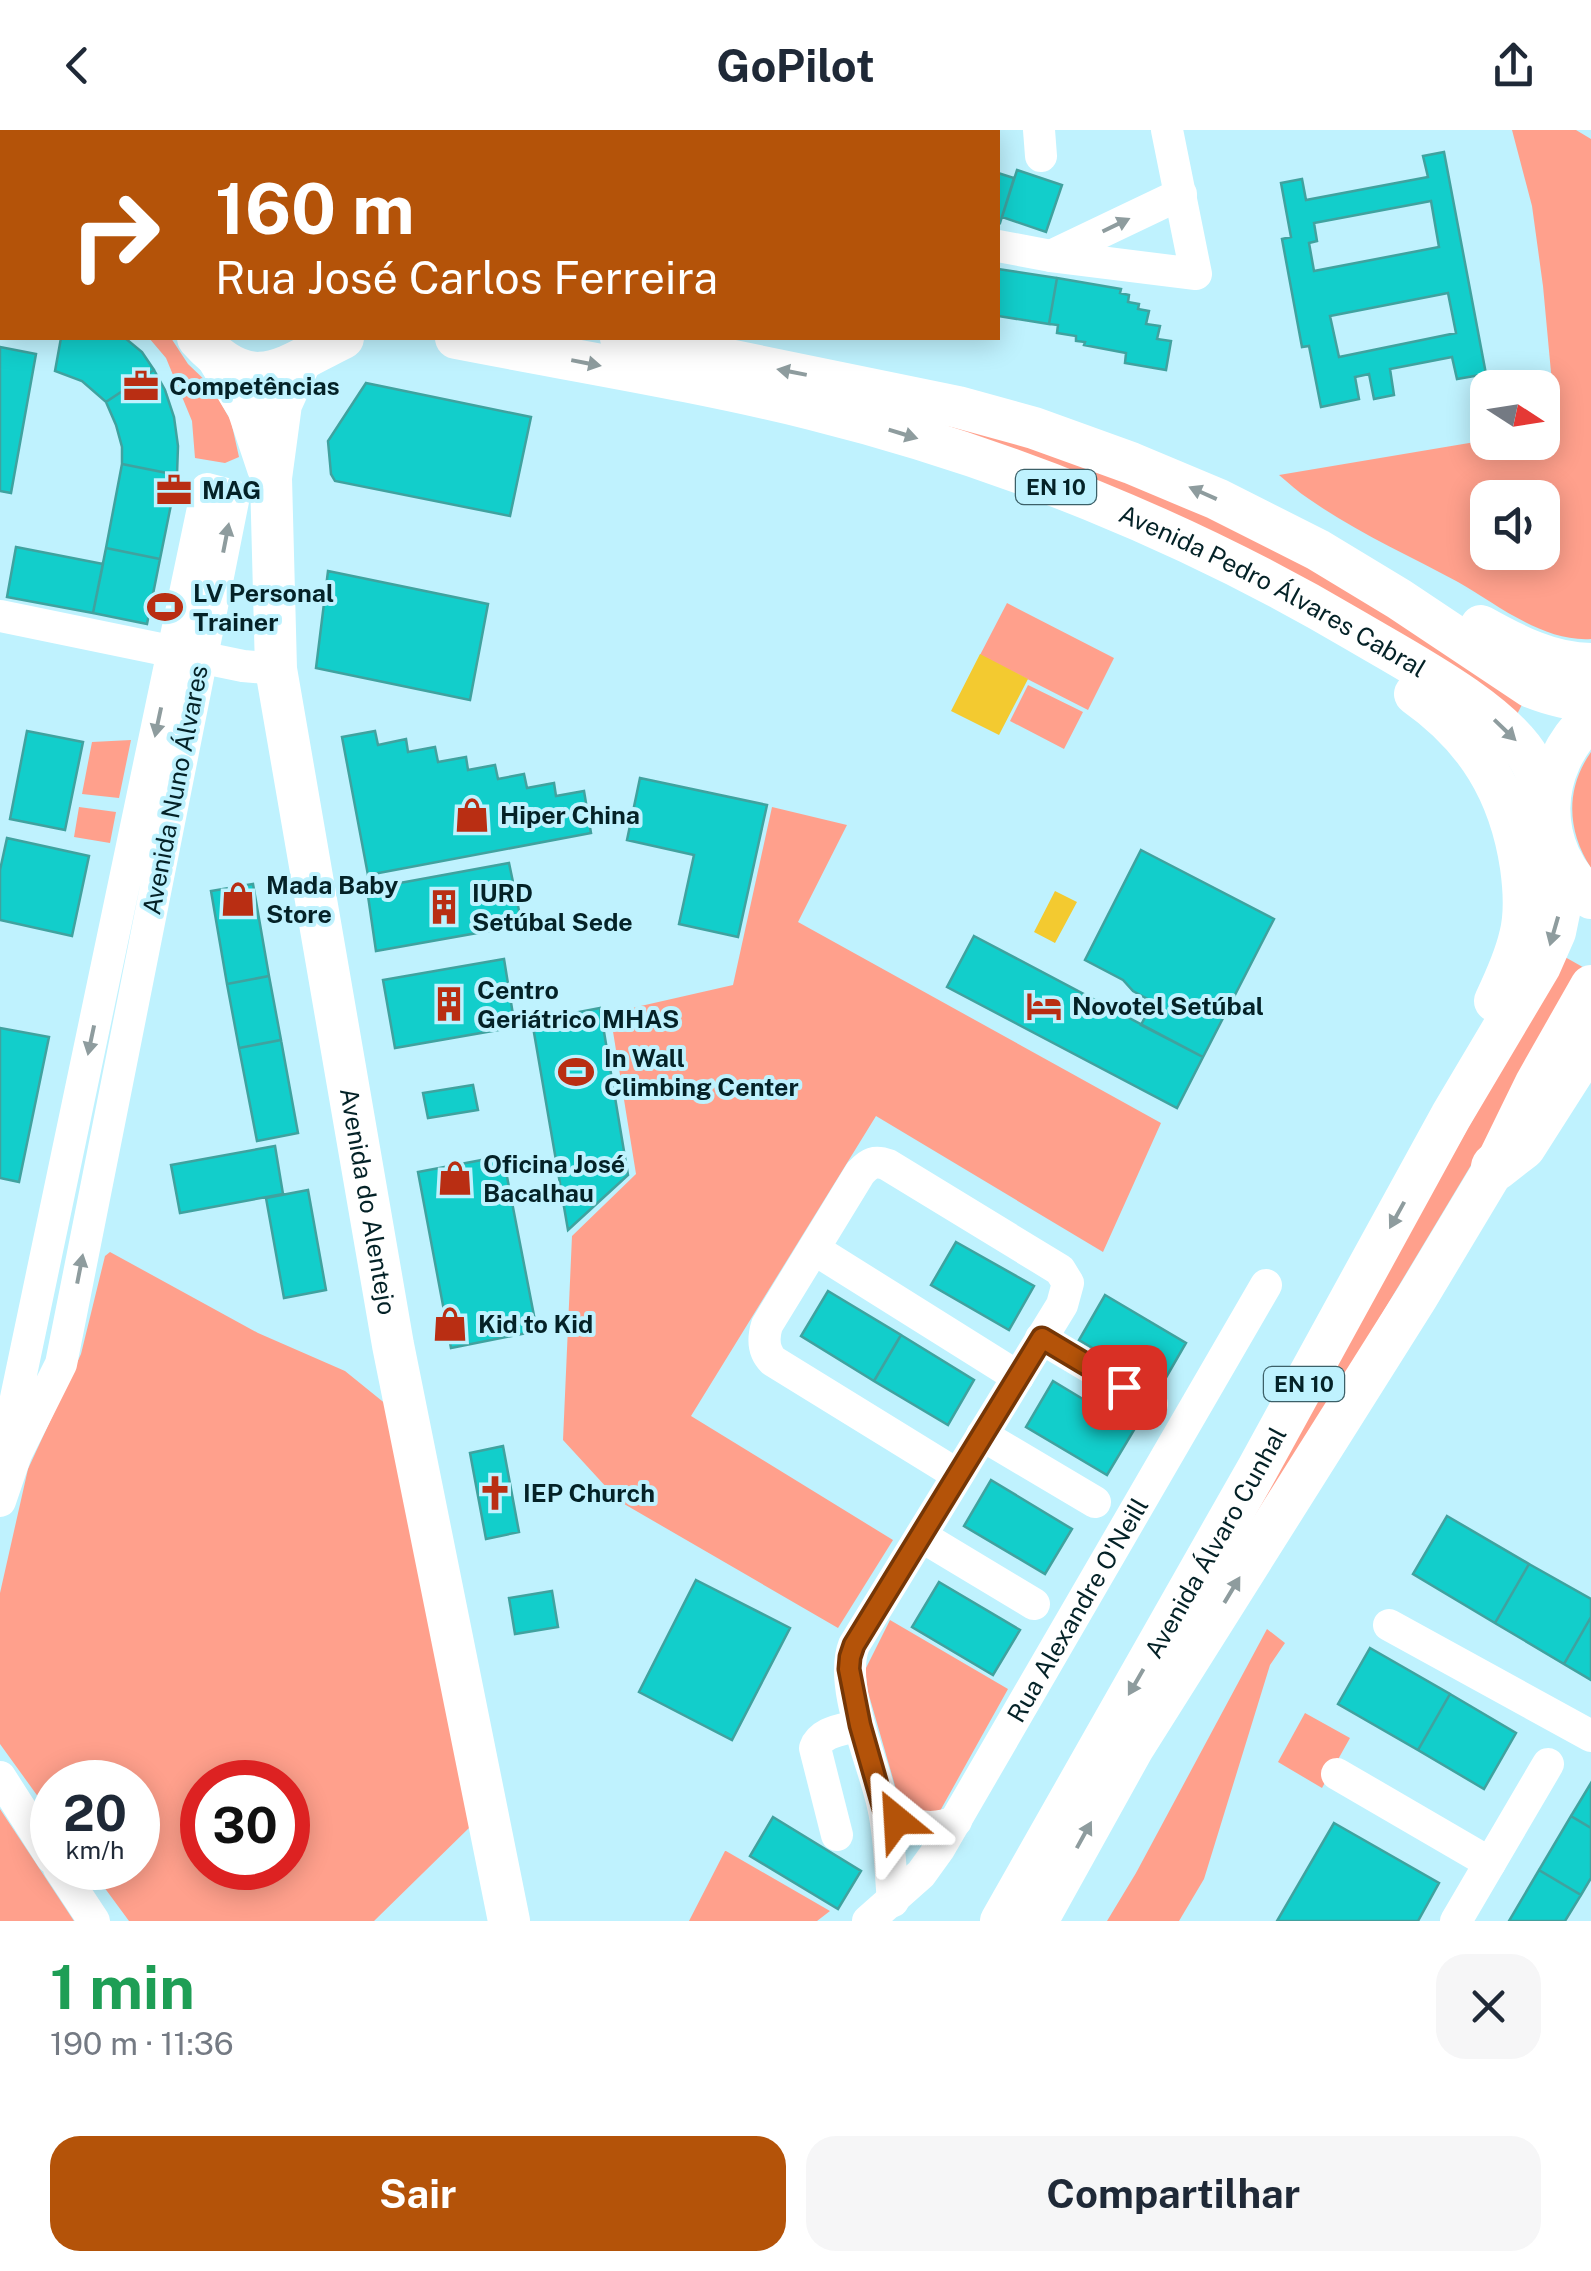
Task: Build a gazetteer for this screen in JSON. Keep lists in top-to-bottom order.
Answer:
{
  "streets": {
    "main road": [
      "EN 10",
      "Avenida Pedro Álvares Cabral",
      "Avenida do Alentejo",
      "Avenida Álvaro Cunhal"
    ],
    "street": ["Avenida Nuno Álvares", "Rua Alexandre O'Neill"]
  },
  "crossings": [
    ["EN 10", "Avenida Pedro Álvares Cabral"],
    ["EN 10", "Avenida Álvaro Cunhal"],
    ["Avenida Pedro Álvares Cabral", "Avenida Álvaro Cunhal"]
  ],
  "places": {
    "office": ["Competências", "MAG"],
    "sports": ["LV Personal Trainer", "In Wall Climbing Center"],
    "shop": [
      "Hiper China",
      "Mada Baby Store",
      "Oficina José Bacalhau",
      "Kid to Kid"
    ],
    "building": ["IURD Setúbal Sede", "Centro Geriátrico MHAS"],
    "hotel": ["Novotel Setúbal"],
    "church": ["IEP Church"]
  },
  "north": "right",
  "page": {
    "header": "GoPilot",
    "turn": ["160 m", "Rua José Carlos Ferreira"],
    "speed": "20 km/h",
    "limit": "30",
    "heading": ["1 min", "190 m · 11:36"],
    "buttons": ["Sair", "Compartilhar"]
  }
}
